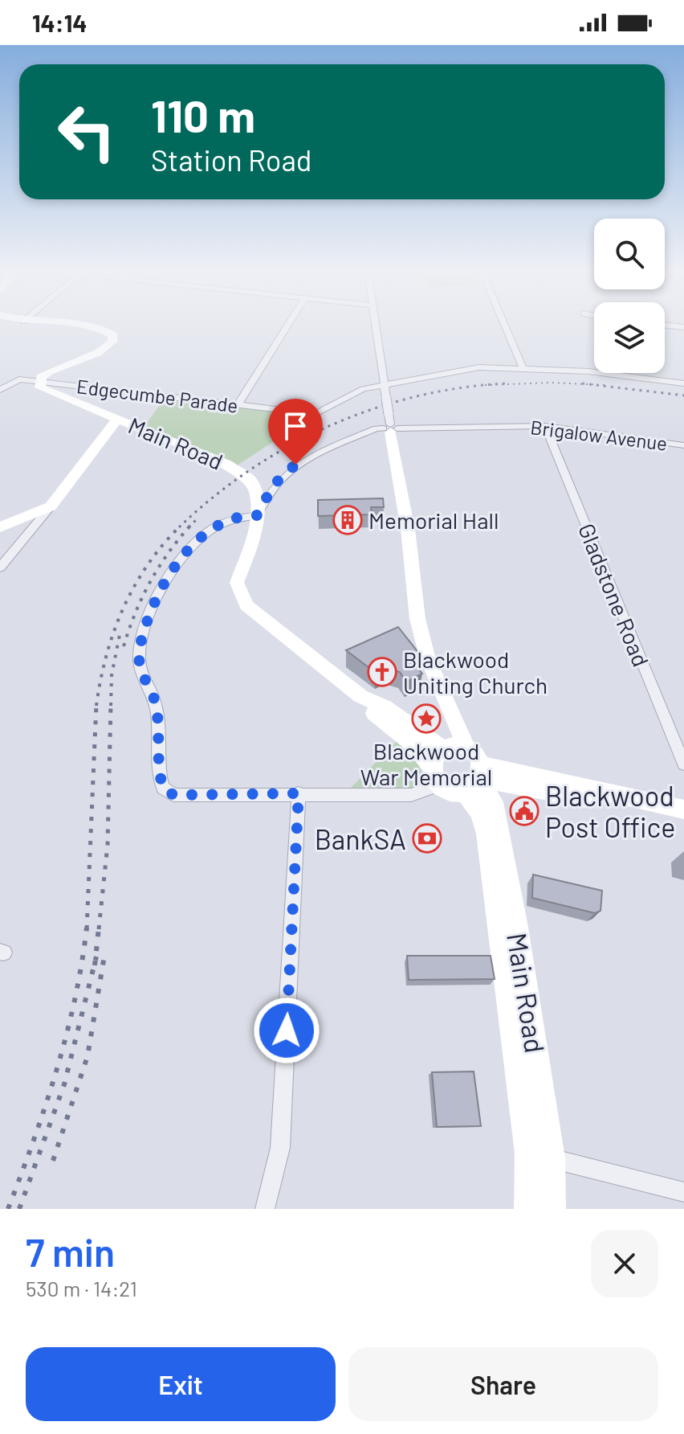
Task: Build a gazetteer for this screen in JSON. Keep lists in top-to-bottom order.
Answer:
{
  "streets": {
    "main road": ["Main Road"],
    "street": ["Edgecumbe Parade", "Brigalow Avenue", "Gladstone Road"]
  },
  "crossings": [
    ["Brigalow Avenue", "Main Road"],
    ["Brigalow Avenue", "Gladstone Road"]
  ],
  "places": {
    "building": ["Memorial Hall"],
    "church": ["Blackwood Uniting Church"],
    "place": ["Blackwood War Memorial"],
    "public building": ["Blackwood Post Office"],
    "bank": ["BankSA"]
  },
  "page": {
    "status": "14:14",
    "turn": ["110 m", "Station Road"],
    "heading": ["7 min", "530 m · 14:21"],
    "buttons": ["Exit", "Share"]
  }
}
